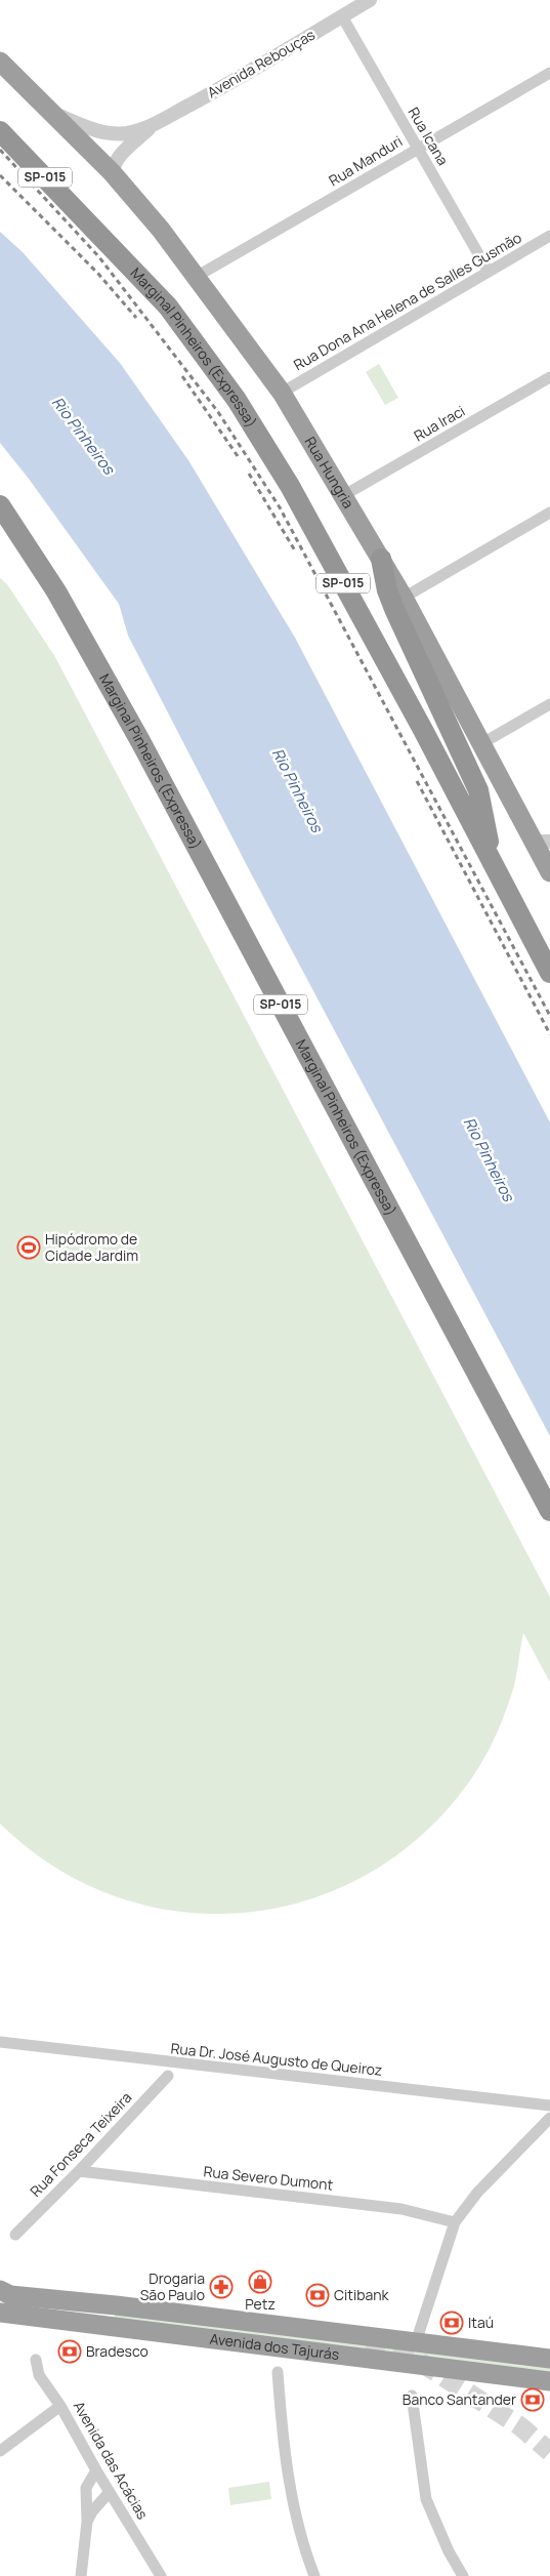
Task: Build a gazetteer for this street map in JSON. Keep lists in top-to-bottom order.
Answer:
{
  "streets": {
    "highway": [
      "SP-015",
      "Marginal Pinheiros (Expressa)",
      "Rua Hungria",
      "Avenida dos Tajurás"
    ],
    "street": [
      "Avenida Rebouças",
      "Rua Icana",
      "Rua Manduri",
      "Rua Dona Ana Helena de Salles Gusmão",
      "Rua Iraci",
      "Rua Dr. José Augusto de Queiroz",
      "Rua Fonseca Teixeira",
      "Rua Severo Dumont",
      "Avenida das Acácias"
    ]
  },
  "crossings": [
    ["Avenida Rebouças", "Rua Icana"],
    ["Avenida Rebouças", "Rua Hungria"],
    ["Rua Icana", "Rua Manduri"],
    ["Rua Icana", "Rua Dona Ana Helena de Salles Gusmão"],
    ["Rua Manduri", "Rua Hungria"],
    ["Rua Dona Ana Helena de Salles Gusmão", "Rua Hungria"],
    ["Rua Iraci", "Rua Hungria"],
    ["Rua Fonseca Teixeira", "Rua Severo Dumont"]
  ],
  "water": ["Rio Pinheiros"],
  "places": {
    "sports": ["Hipódromo de Cidade Jardim"],
    "shop": ["Petz"],
    "pharmacy": ["Drogaria São Paulo"],
    "bank": [
      "Citibank",
      "Itaú",
      "Bradesco",
      "Banco Santander"
    ]
  }
}
